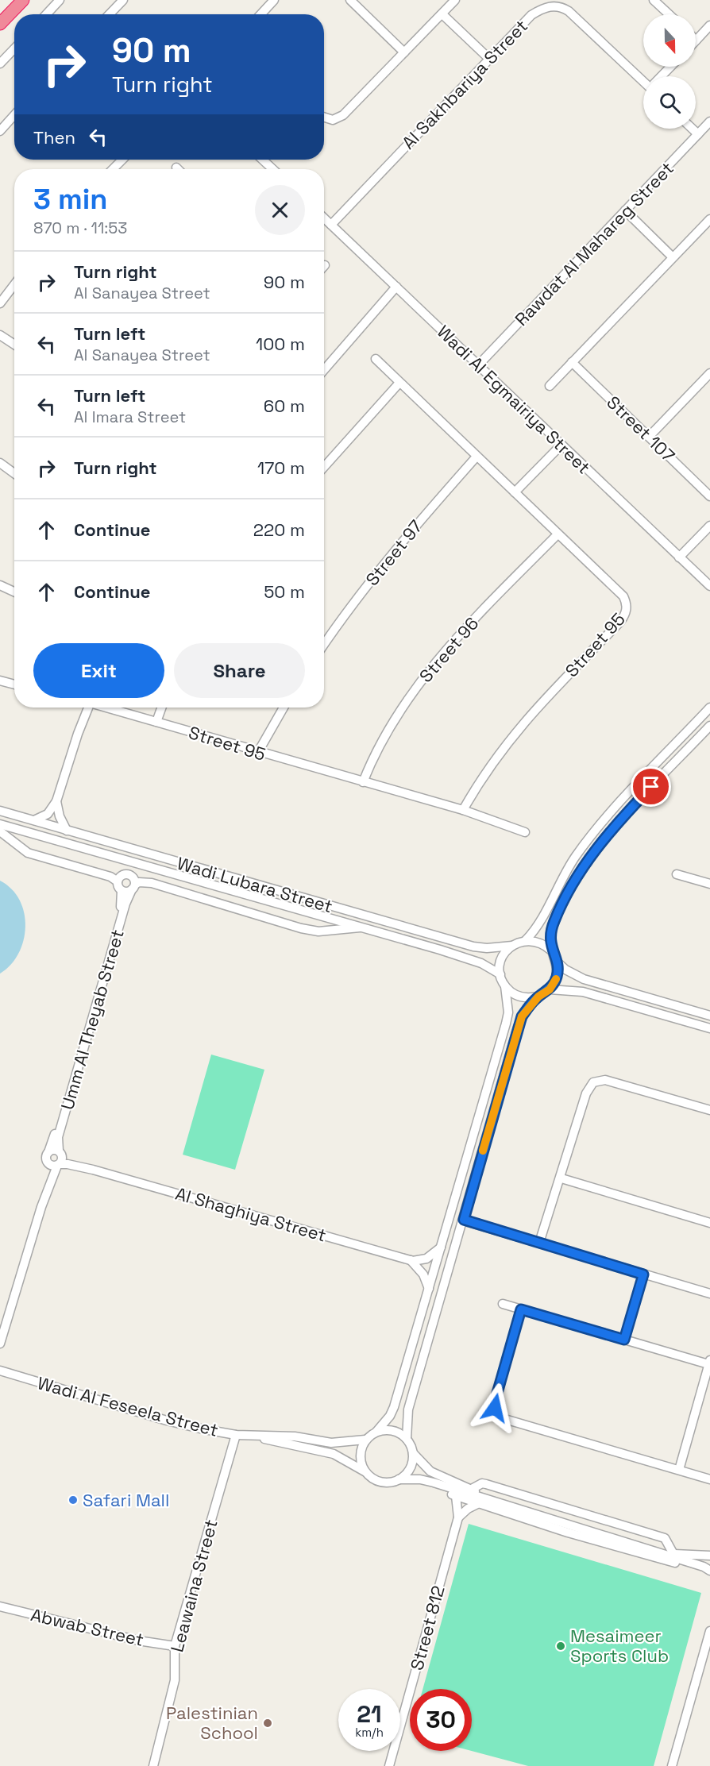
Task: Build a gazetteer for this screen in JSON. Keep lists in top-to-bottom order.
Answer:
{
  "streets": {
    "street": [
      "Al Sakhbariya Street",
      "Rawdat Al Mahareg Street",
      "Wadi Al Egmairiya Street",
      "Street 107",
      "Street 97",
      "Street 95",
      "Street 96",
      "Wadi Lubara Street",
      "Umm Al Theyab Street",
      "Al Shaghiya Street",
      "Wadi Al Feseela Street",
      "Leawaina Street",
      "Abwab Street",
      "Street 812"
    ]
  },
  "crossings": [
    ["Al Sakhbariya Street", "Wadi Al Egmairiya Street"],
    ["Rawdat Al Mahareg Street", "Wadi Al Egmairiya Street"],
    ["Street 97", "Street 95"],
    ["Street 95", "Street 96"],
    ["Umm Al Theyab Street", "Al Shaghiya Street"],
    ["Wadi Al Feseela Street", "Leawaina Street"],
    ["Leawaina Street", "Abwab Street"]
  ],
  "places": ["Safari Mall", "Mesaimeer Sports Club", "Palestinian School"],
  "north": "bottom",
  "page": {
    "turn": ["90 m", "Turn right"],
    "then": "Then",
    "heading": ["3 min", "870 m · 11:53"],
    "list": [
      {
        "name": "Turn right",
        "note": "Al Sanayea Street",
        "value": "90 m"
      },
      {
        "name": "Turn left",
        "note": "Al Sanayea Street",
        "value": "100 m"
      },
      {
        "name": "Turn left",
        "note": "Al Imara Street",
        "value": "60 m"
      },
      {
        "name": "Turn right",
        "value": "170 m"
      },
      {
        "name": "Continue",
        "value": "220 m"
      },
      {
        "name": "Continue",
        "value": "50 m"
      }
    ],
    "buttons": ["Exit", "Share"],
    "speed": "21 km/h",
    "limit": "30"
  }
}
